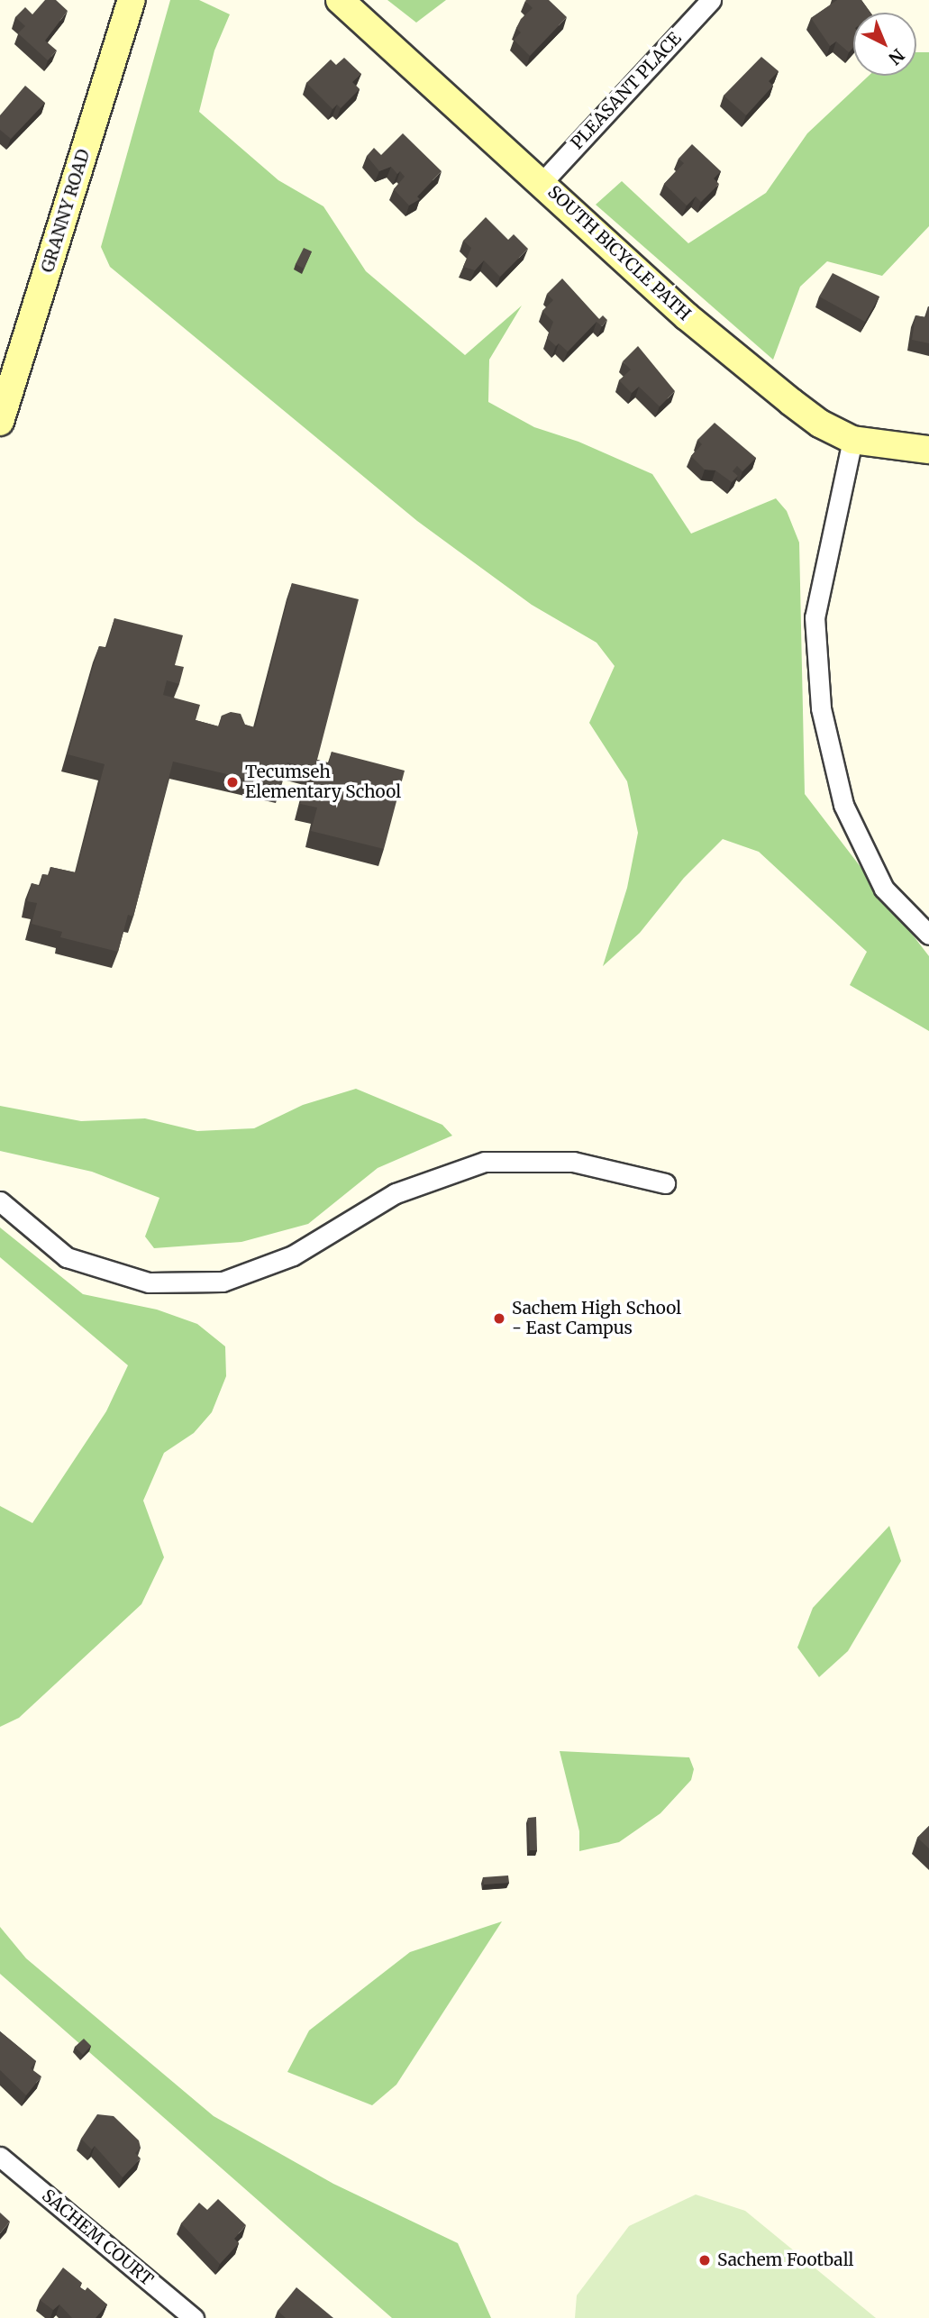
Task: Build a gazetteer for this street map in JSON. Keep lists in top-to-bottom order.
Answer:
{
  "streets": {
    "street": [
      "PLEASANT PLACE",
      "GRANNY ROAD",
      "SOUTH BICYCLE PATH",
      "SACHEM COURT"
    ]
  },
  "crossings": [
    ["PLEASANT PLACE", "SOUTH BICYCLE PATH"]
  ],
  "places": ["Tecumseh Elementary School", "Sachem High School - East Campus", "Sachem Football"],
  "north": "bottom right"
}
